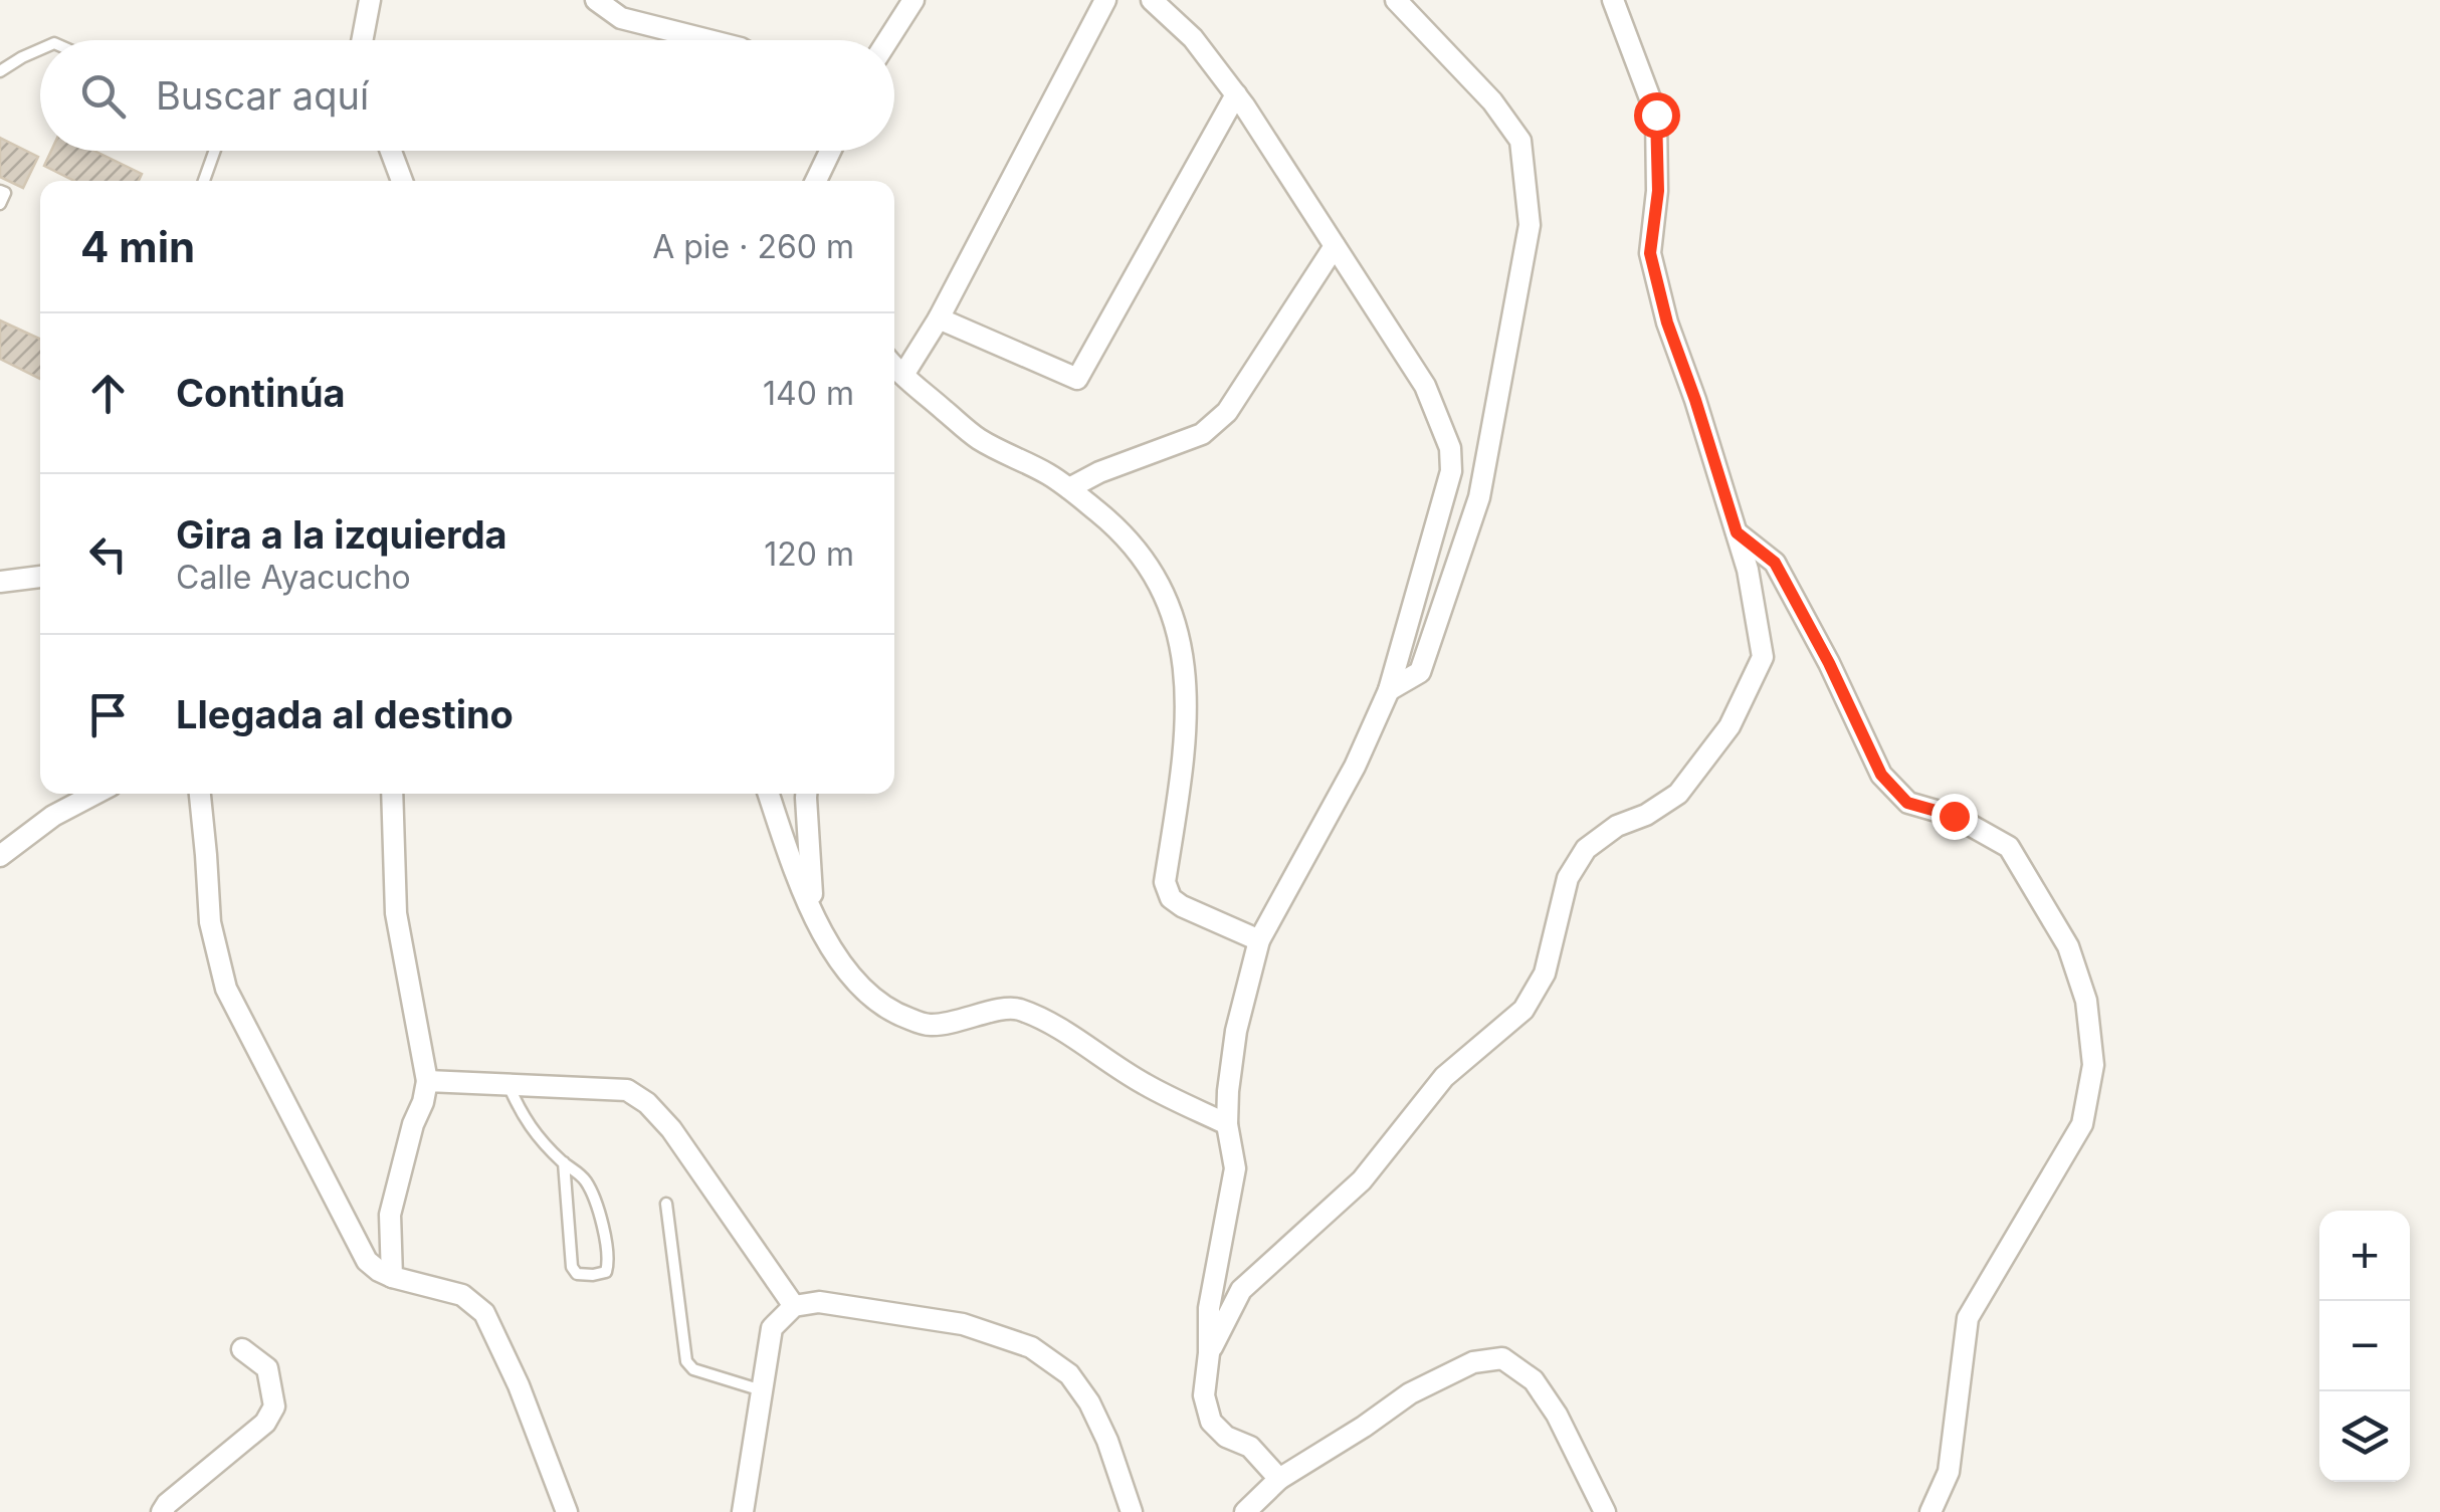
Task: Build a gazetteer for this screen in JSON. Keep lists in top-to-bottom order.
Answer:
{
  "page": {
    "search": "Buscar aquí",
    "heading": ["4 min", "A pie · 260 m"],
    "list": [
      ["Continúa", "140 m"],
      ["Gira a la izquierda", "Calle Ayacucho", "120 m"],
      "Llegada al destino"
    ],
    "map_buttons": ["+", "−"]
  }
}
